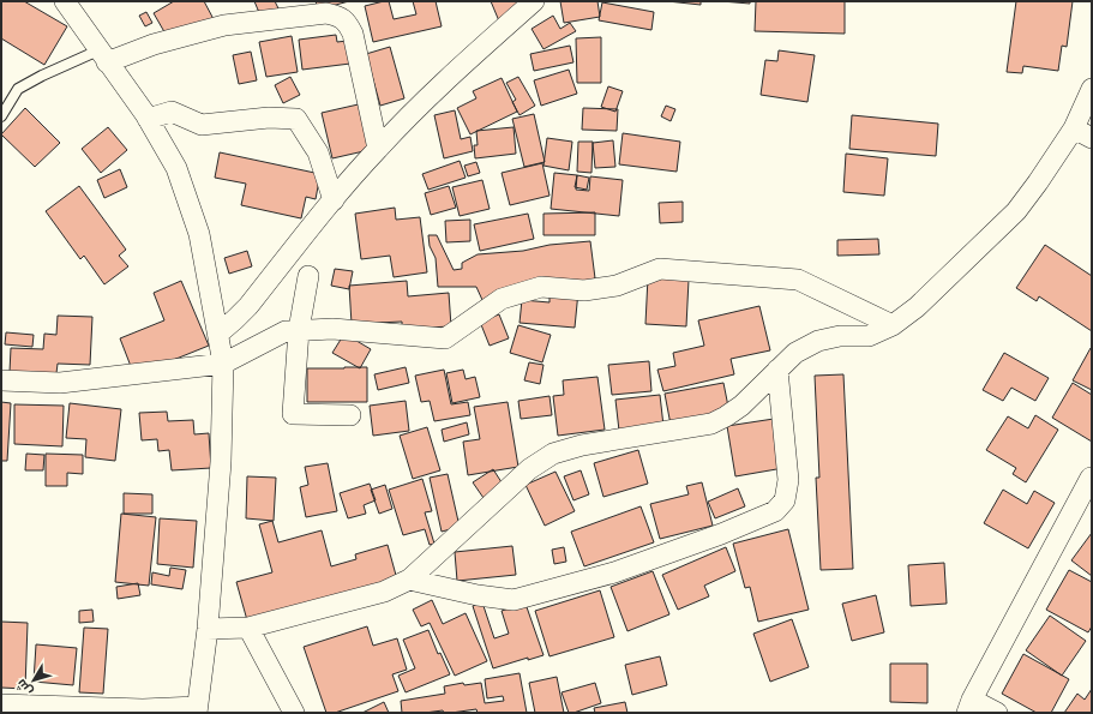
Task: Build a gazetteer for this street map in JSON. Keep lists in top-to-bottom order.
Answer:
{
  "north": "bottom left"
}
